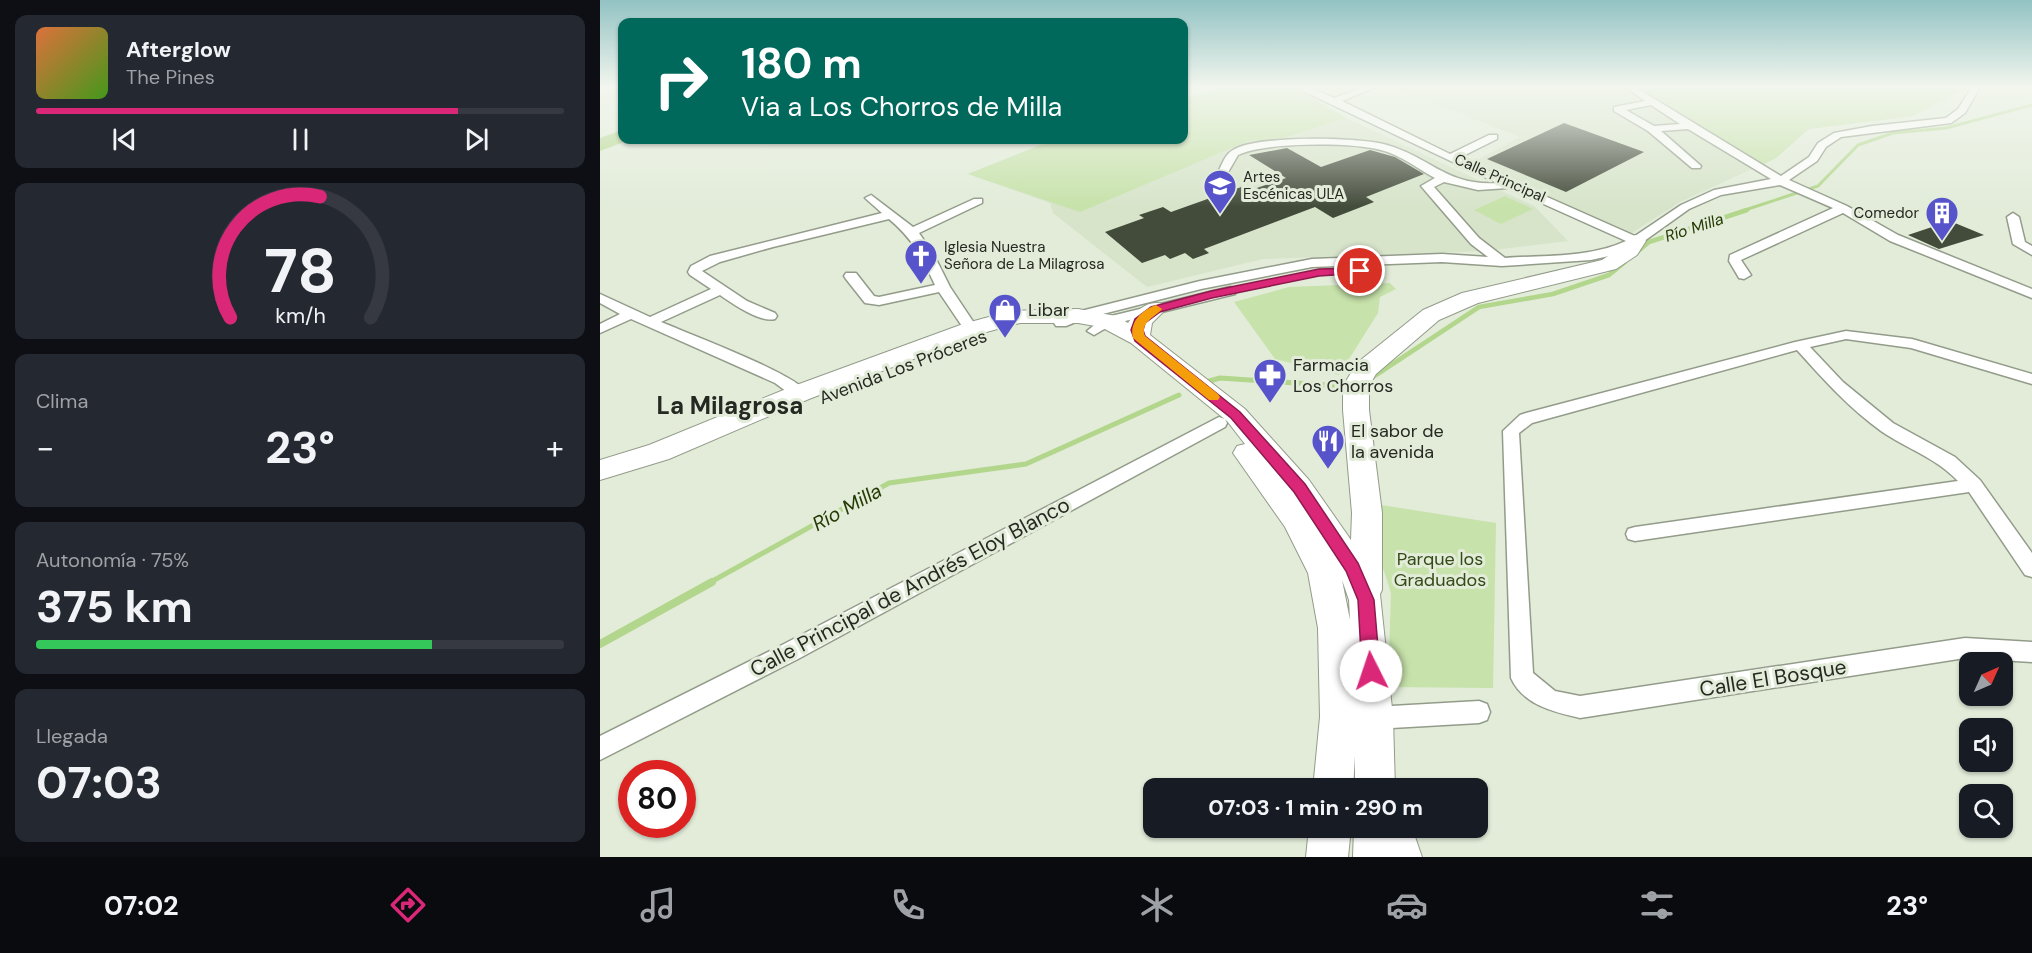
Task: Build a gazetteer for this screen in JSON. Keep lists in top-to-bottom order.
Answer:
{
  "streets": {
    "highway": ["Avenida Los Próceres"],
    "street": ["Calle Principal", "Calle Principal de Andrés Eloy Blanco", "Calle El Bosque"]
  },
  "crossings": [
    ["Avenida Los Próceres", "Calle Principal de Andrés Eloy Blanco"]
  ],
  "districts": ["La Milagrosa"],
  "water": ["Río Milla"],
  "parks": ["Parque los Graduados"],
  "places": {
    "school or university": ["Artes Escénicas ULA"],
    "building": ["Comedor"],
    "church": ["Iglesia Nuestra Señora de La Milagrosa"],
    "shop": ["Libar"],
    "pharmacy": ["Farmacia Los Chorros"],
    "restaurant": ["El sabor de la avenida"]
  },
  "north": "top right",
  "page": {
    "turn": ["180 m", "Via a Los Chorros de Milla"],
    "song": ["Afterglow", "The Pines"],
    "tile": [
      "Clima",
      ["Autonomía · 75%", "375 km"],
      ["Llegada", "07:03"]
    ],
    "heat": ["−", "23°", "+"],
    "limit": "80",
    "trip": "07:03 · 1 min · 290 m",
    "tabs": ["07:02", "23°"],
    "gauge": ["78", "km/h"]
  }
}
